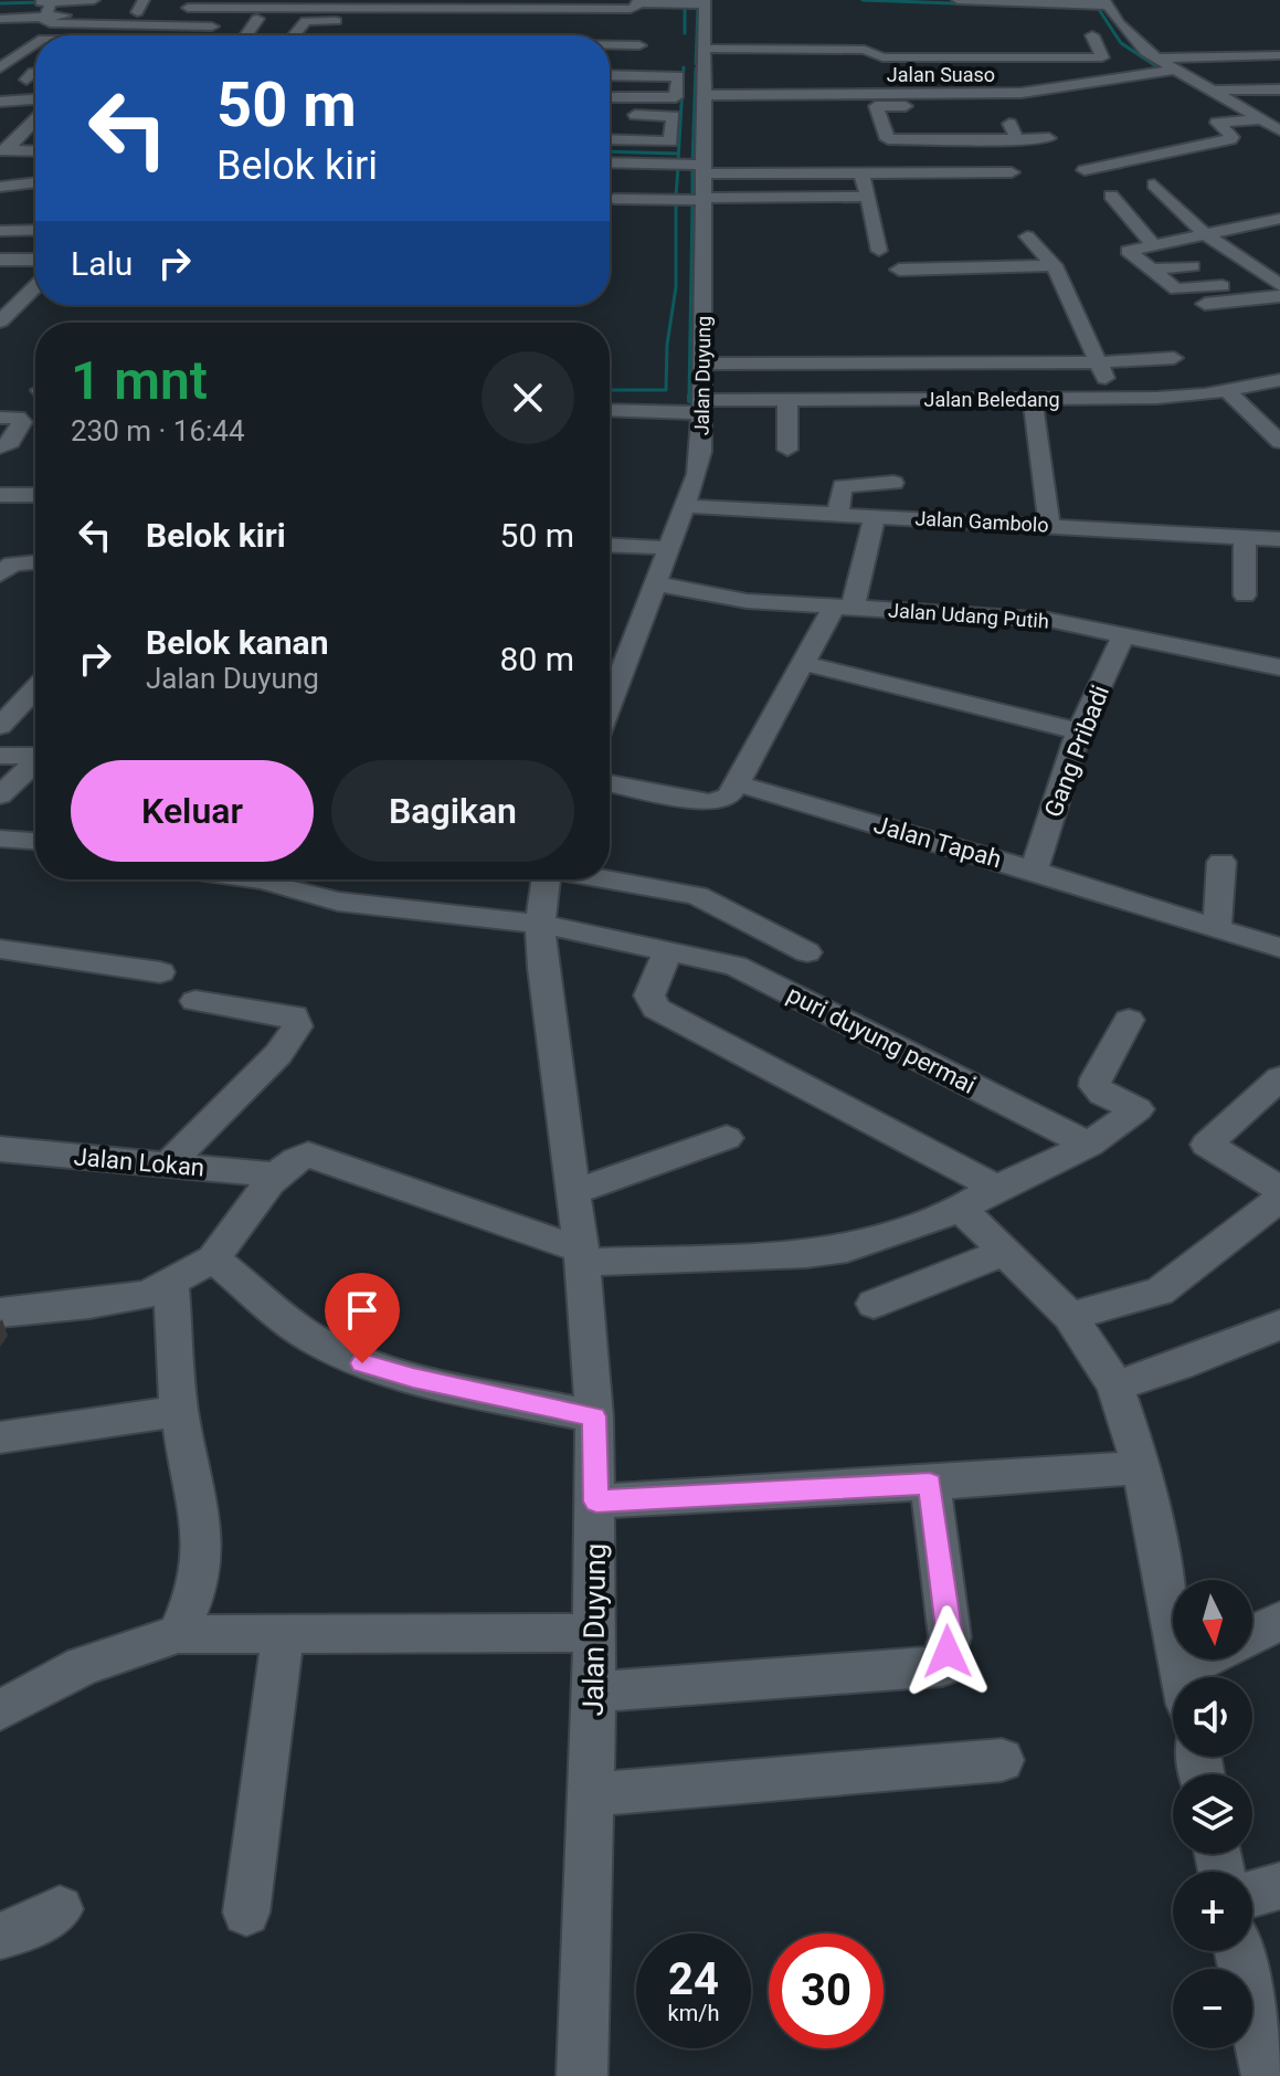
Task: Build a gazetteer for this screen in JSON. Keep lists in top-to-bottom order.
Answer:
{
  "streets": {
    "street": [
      "Jalan Suaso",
      "Jalan Duyung",
      "Jalan Beledang",
      "Jalan Gambolo",
      "Jalan Udang Putih",
      "Gang Pribadi",
      "Jalan Tapah",
      "puri duyung permai",
      "Jalan Lokan"
    ]
  },
  "crossings": [
    ["Jalan Suaso", "Jalan Duyung"],
    ["Jalan Duyung", "Jalan Beledang"],
    ["Jalan Duyung", "Jalan Gambolo"],
    ["Jalan Duyung", "Jalan Udang Putih"],
    ["Jalan Duyung", "puri duyung permai"],
    ["Jalan Udang Putih", "Gang Pribadi"],
    ["Gang Pribadi", "Jalan Tapah"]
  ],
  "north": "bottom",
  "page": {
    "turn": ["50 m", "Belok kiri"],
    "then": "Lalu",
    "heading": ["1 mnt", "230 m · 16:44"],
    "list": [
      {
        "name": "Belok kiri",
        "value": "50 m"
      },
      {
        "name": "Belok kanan",
        "note": "Jalan Duyung",
        "value": "80 m"
      }
    ],
    "buttons": ["Keluar", "Bagikan"],
    "map_buttons": ["+", "−"],
    "speed": "24 km/h",
    "limit": "30"
  }
}
